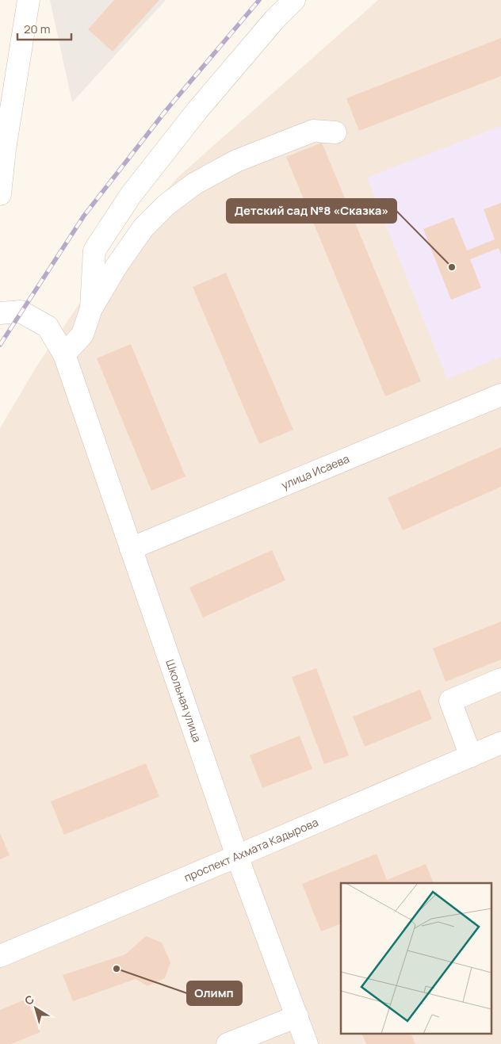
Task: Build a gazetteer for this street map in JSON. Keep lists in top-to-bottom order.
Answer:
{
  "streets": {
    "street": ["улица Исаева", "Школьная улица", "проспект Ахмата Кадырова"]
  },
  "crossings": [
    ["улица Исаева", "Школьная улица"],
    ["Школьная улица", "проспект Ахмата Кадырова"]
  ],
  "places": ["Детский сад №8 «Сказка»", "Олимп"],
  "scale_bar": "20 m",
  "north": "top left"
}
